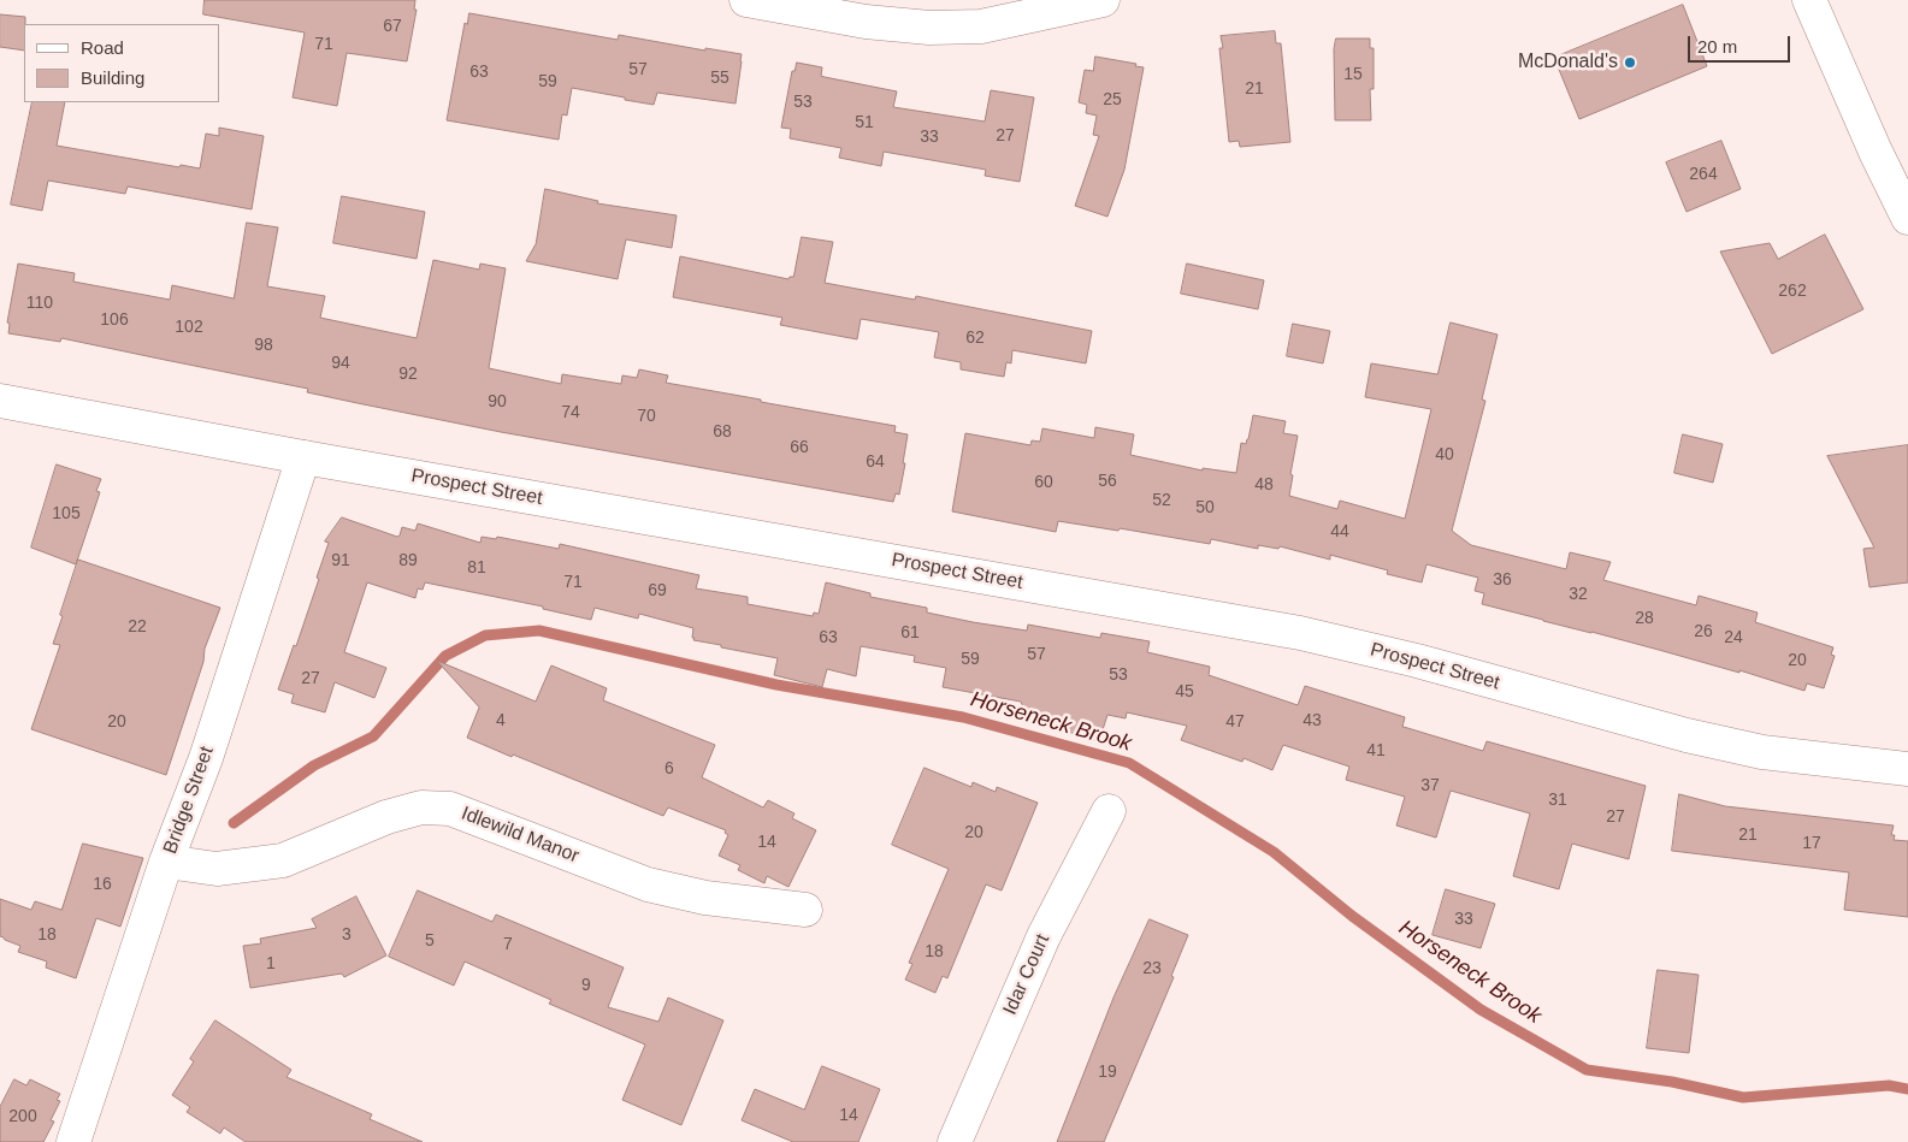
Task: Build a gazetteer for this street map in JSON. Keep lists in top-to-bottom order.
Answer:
{
  "streets": {
    "street": [
      "Prospect Street",
      "Bridge Street",
      "Idlewild Manor",
      "Idar Court"
    ]
  },
  "crossings": [
    ["Prospect Street", "Bridge Street"],
    ["Bridge Street", "Idlewild Manor"]
  ],
  "water": ["Horseneck Brook"],
  "places": ["McDonald's"],
  "house_numbers": [
    "67",
    "71",
    "57",
    "63",
    "15",
    "55",
    "59",
    "21",
    "25",
    "53",
    "51",
    "27",
    "33",
    "264",
    "262",
    "110",
    "106",
    "102",
    "62",
    "98",
    "94",
    "92",
    "90",
    "74",
    "70",
    "68",
    "66",
    "40",
    "64",
    "56",
    "60",
    "48",
    "52",
    "50",
    "105",
    "44",
    "91",
    "89",
    "81",
    "36",
    "71",
    "69",
    "32",
    "28",
    "22",
    "26",
    "61",
    "63",
    "24",
    "57",
    "59",
    "20",
    "53",
    "27",
    "45",
    "4",
    "43",
    "20",
    "47",
    "41",
    "6",
    "37",
    "31",
    "27",
    "20",
    "21",
    "14",
    "17",
    "16",
    "33",
    "18",
    "3",
    "5",
    "7",
    "18",
    "1",
    "23",
    "9",
    "19",
    "14",
    "200"
  ],
  "legend": ["Road", "Building"],
  "scale_bar": "20 m"
}
